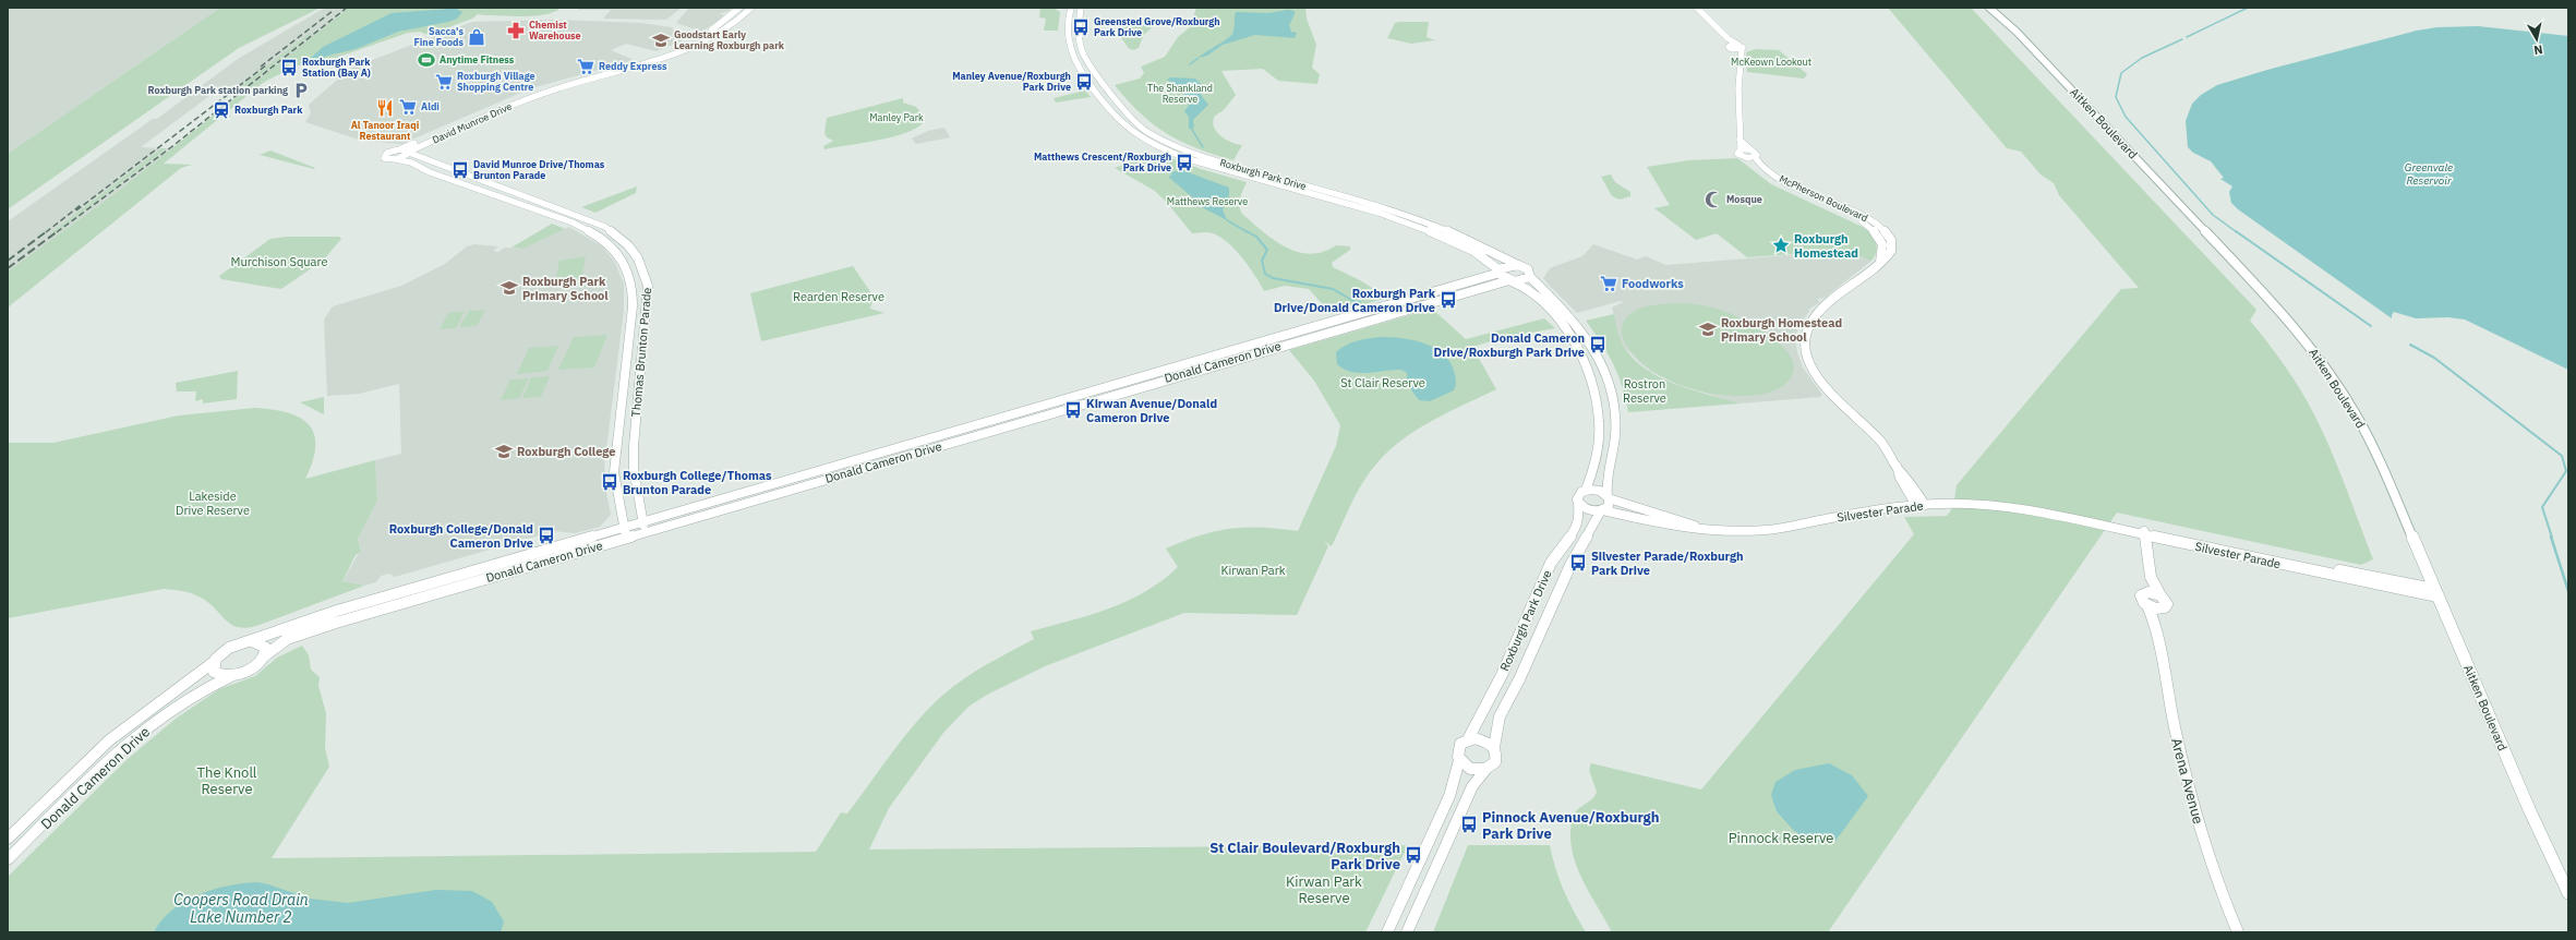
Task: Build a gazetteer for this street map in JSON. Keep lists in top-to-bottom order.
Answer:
{
  "streets": {
    "main road": ["Aitken Boulevard"],
    "street": [
      "David Munroe Drive",
      "Roxburgh Park Drive",
      "McPherson Boulevard",
      "Thomas Brunton Parade",
      "Donald Cameron Drive",
      "Silvester Parade",
      "Arena Avenue"
    ]
  },
  "crossings": [
    ["David Munroe Drive", "Thomas Brunton Parade"],
    ["Aitken Boulevard", "Silvester Parade"],
    ["Roxburgh Park Drive", "Donald Cameron Drive"],
    ["Roxburgh Park Drive", "Silvester Parade"],
    ["McPherson Boulevard", "Silvester Parade"],
    ["Thomas Brunton Parade", "Donald Cameron Drive"]
  ],
  "water": ["Greenvale Reservoir", "Coopers Road Drain Lake Number 2"],
  "parks": [
    "McKeown Lookout",
    "The Shankland Reserve",
    "Manley Park",
    "Matthews Reserve",
    "Murchison Square",
    "Rearden Reserve",
    "St Clair Reserve",
    "Rostron Reserve",
    "Lakeside Drive Reserve",
    "Kirwan Park",
    "The Knoll Reserve",
    "Pinnock Reserve",
    "Kirwan Park Reserve"
  ],
  "places": {
    "bus stop": [
      "Greensted Grove/Roxburgh Park Drive",
      "Roxburgh Park Station (Bay A)",
      "Manley Avenue/Roxburgh Park Drive",
      "Matthews Crescent/Roxburgh Park Drive",
      "David Munroe Drive/Thomas Brunton Parade",
      "Roxburgh Park Drive/Donald Cameron Drive",
      "Donald Cameron Drive/Roxburgh Park Drive",
      "Kirwan Avenue/Donald Cameron Drive",
      "Roxburgh College/Thomas Brunton Parade",
      "Roxburgh College/Donald Cameron Drive",
      "Silvester Parade/Roxburgh Park Drive",
      "Pinnock Avenue/Roxburgh Park Drive",
      "St Clair Boulevard/Roxburgh Park Drive"
    ],
    "pharmacy": ["Chemist Warehouse"],
    "shop": ["Sacca's Fine Foods"],
    "school or university": [
      "Goodstart Early Learning Roxburgh park",
      "Roxburgh Park Primary School",
      "Roxburgh Homestead Primary School",
      "Roxburgh College"
    ],
    "sports": ["Anytime Fitness"],
    "supermarket": [
      "Reddy Express",
      "Roxburgh Village Shopping Centre",
      "Aldi",
      "Foodworks"
    ],
    "parking": ["Roxburgh Park station parking"],
    "restaurant": ["Al Tanoor Iraqi Restaurant"],
    "station": ["Roxburgh Park"],
    "mosque": ["Mosque"],
    "place": ["Roxburgh Homestead"]
  },
  "north": "bottom"
}
